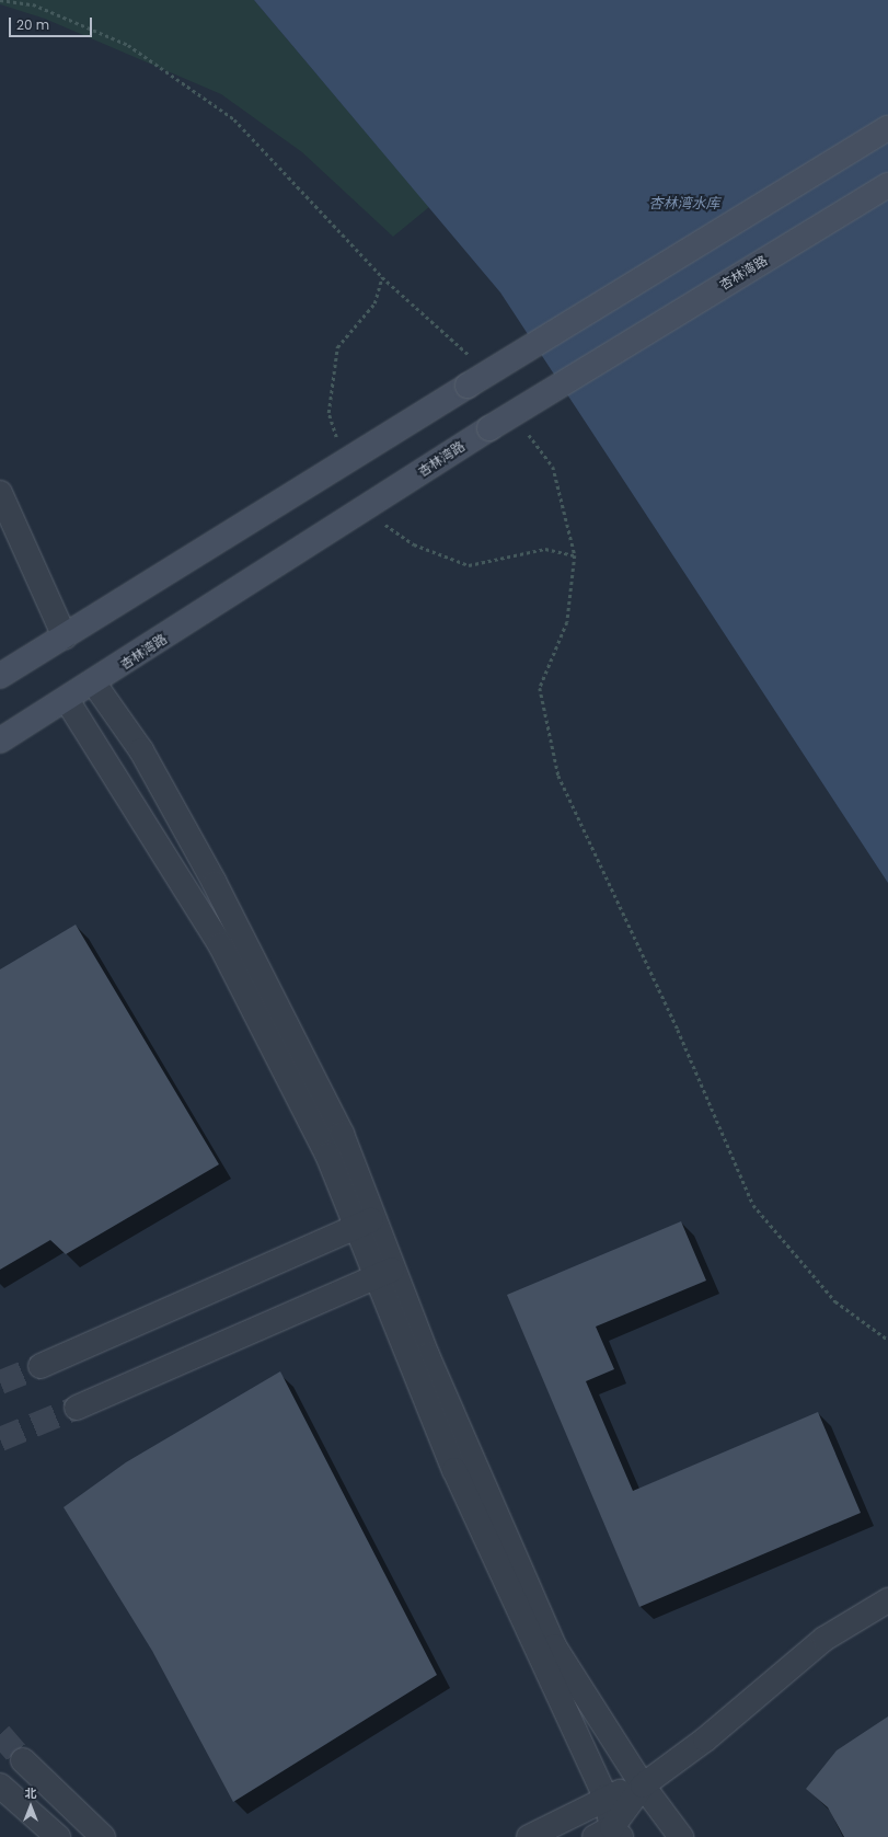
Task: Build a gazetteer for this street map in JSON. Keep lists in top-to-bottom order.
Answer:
{
  "streets": {
    "main road": ["杏林湾路"]
  },
  "water": ["杏林湾水库"],
  "scale_bar": "20 m",
  "north": "top"
}
